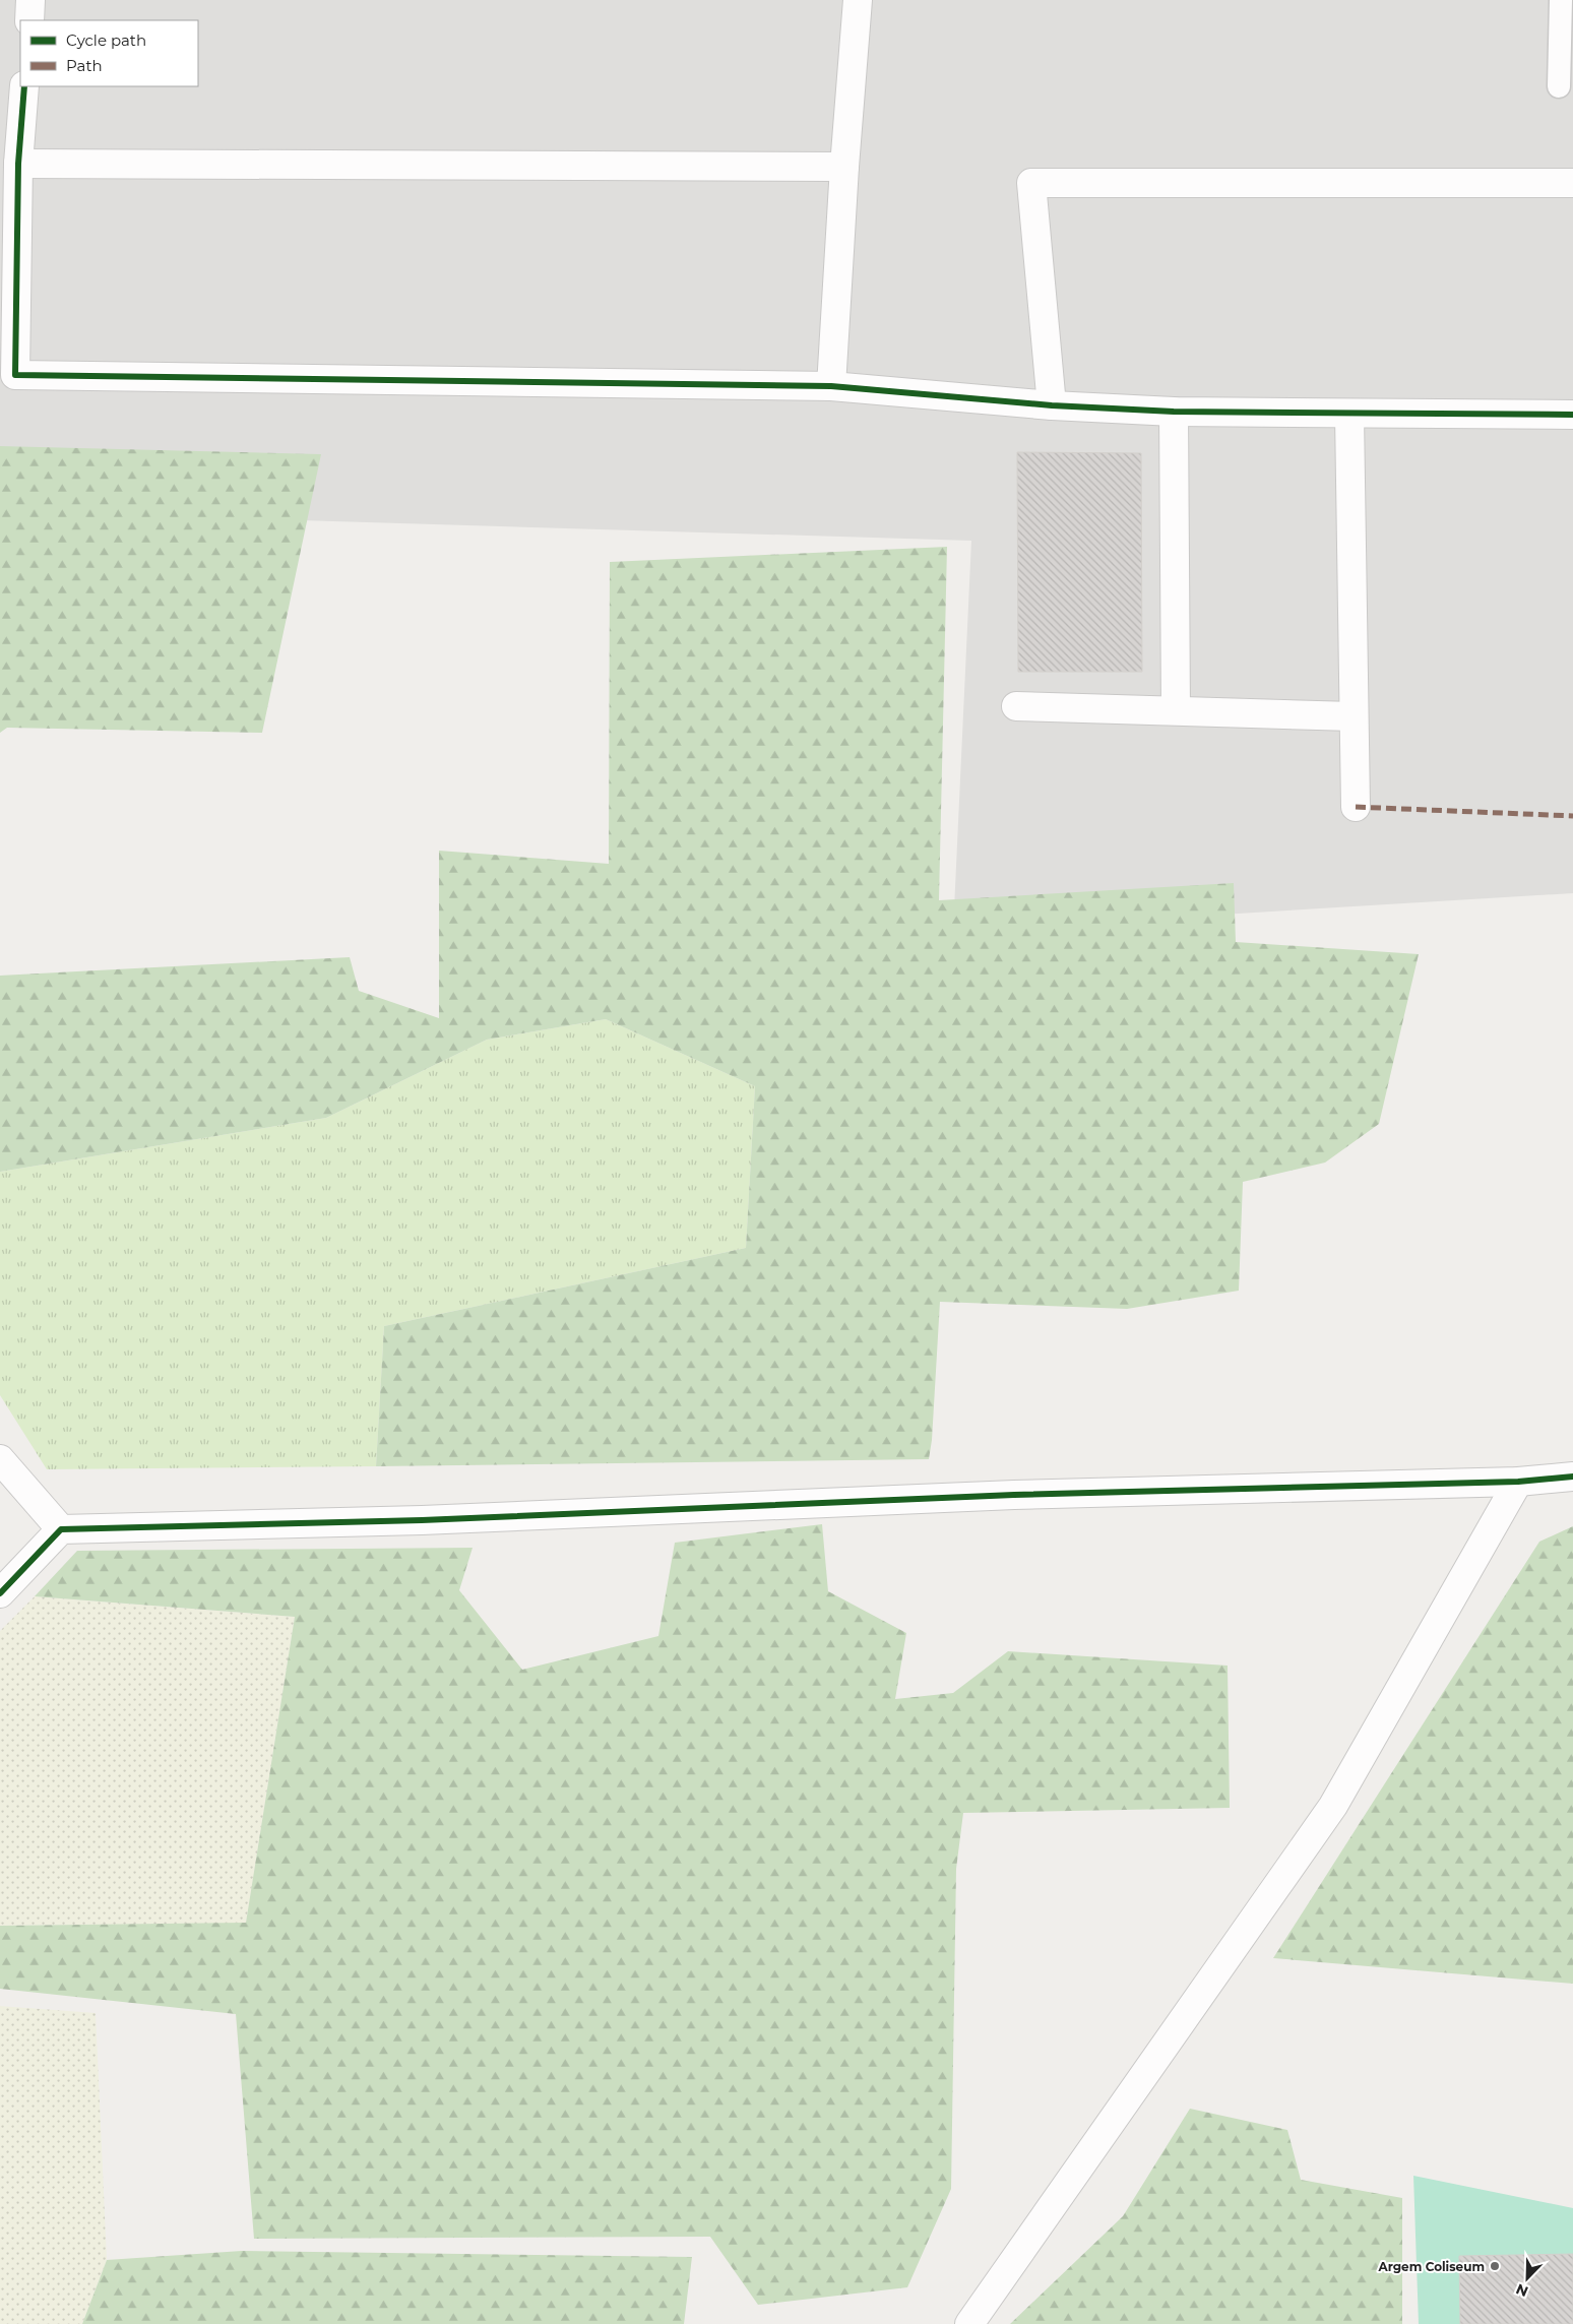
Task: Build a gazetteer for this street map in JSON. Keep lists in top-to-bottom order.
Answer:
{
  "places": ["Argem Coliseum"],
  "legend": ["Cycle path", "Path"],
  "north": "bottom left"
}
